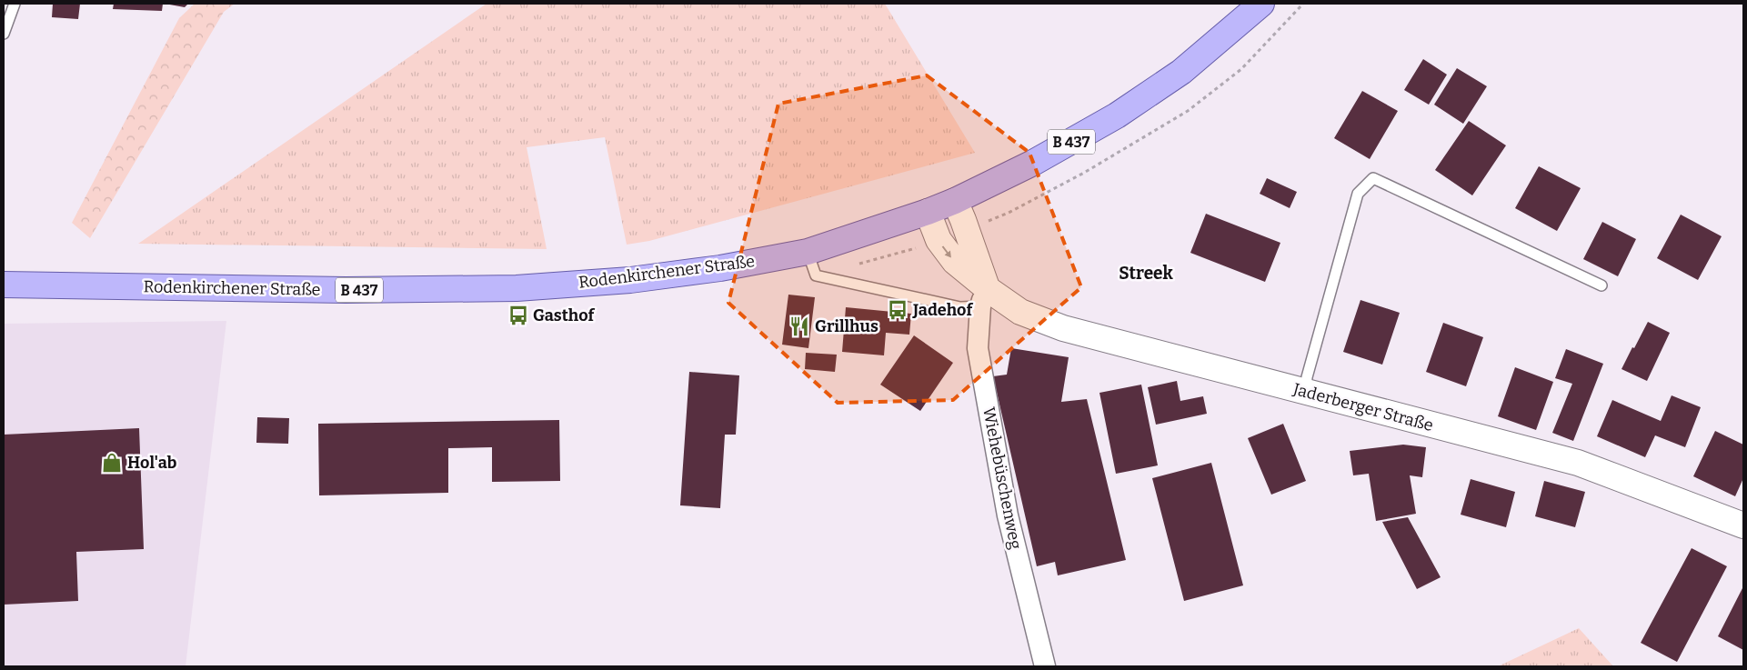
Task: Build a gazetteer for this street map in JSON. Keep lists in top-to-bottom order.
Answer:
{
  "streets": {
    "main road": ["B 437", "Rodenkirchener Straße"],
    "street": ["Jaderberger Straße", "Wiehebüschenweg"]
  },
  "crossings": [
    ["Rodenkirchener Straße", "Jaderberger Straße"],
    ["Jaderberger Straße", "Wiehebüschenweg"]
  ],
  "districts": ["Streek"],
  "places": {
    "bus stop": ["Jadehof", "Gasthof"],
    "restaurant": ["Grillhus"],
    "shop": ["Hol'ab"]
  }
}
